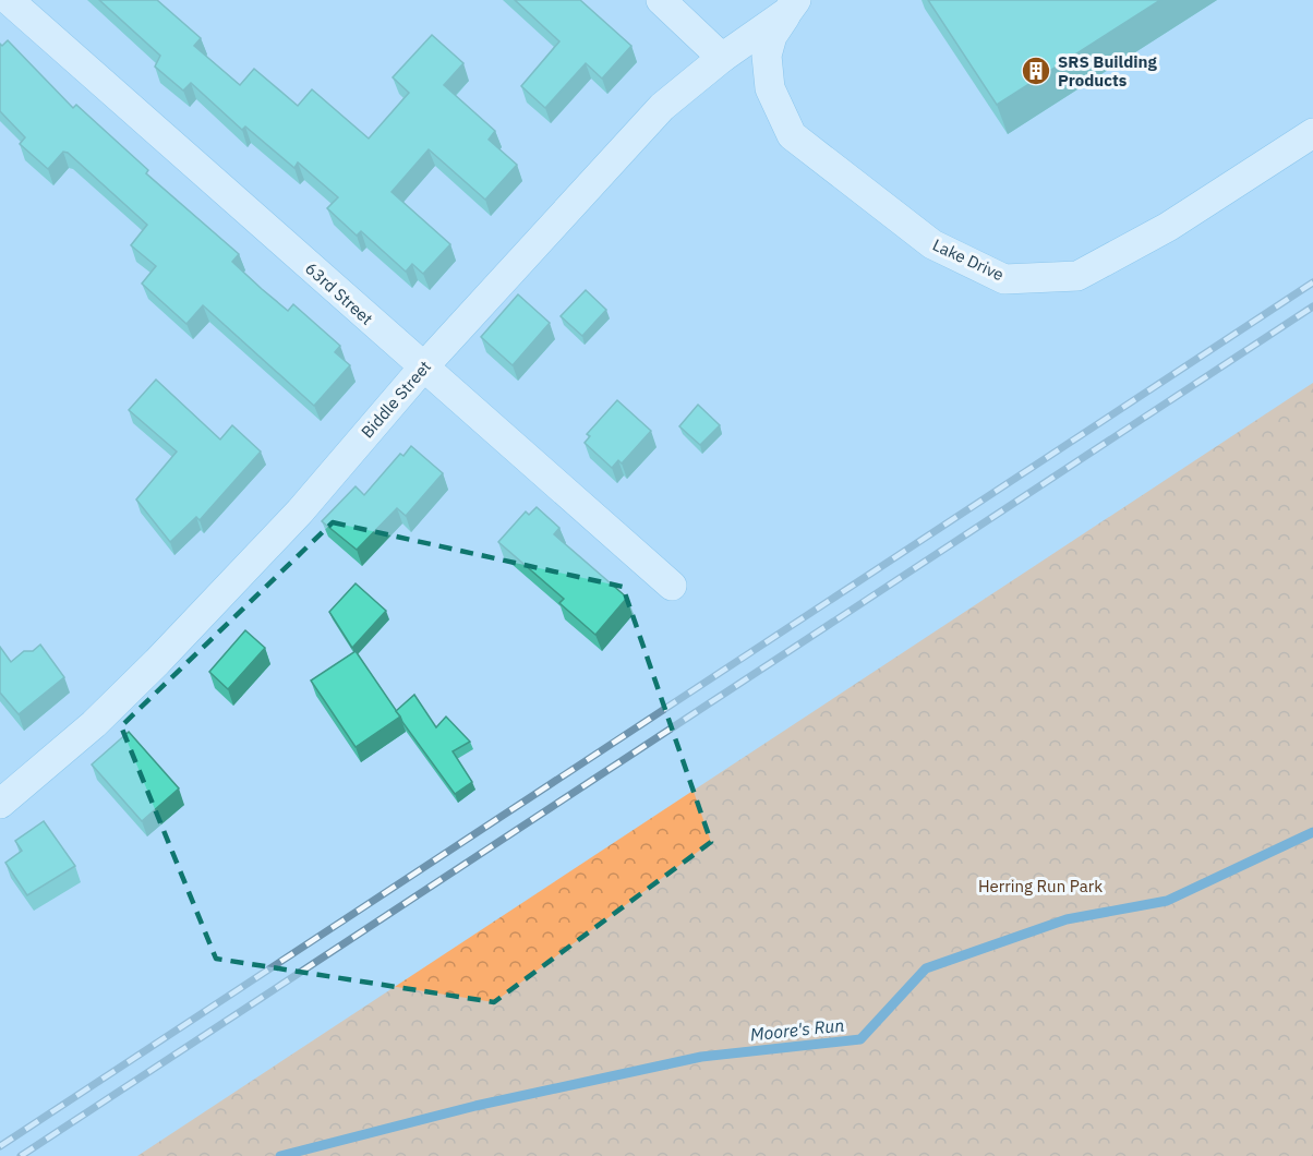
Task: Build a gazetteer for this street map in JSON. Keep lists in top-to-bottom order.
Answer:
{
  "streets": {
    "street": ["Lake Drive", "63rd Street", "Biddle Street"]
  },
  "crossings": [
    ["Lake Drive", "Biddle Street"],
    ["63rd Street", "Biddle Street"]
  ],
  "water": ["Moore's Run"],
  "parks": ["Herring Run Park"],
  "places": {
    "building": ["SRS Building Products"]
  }
}
